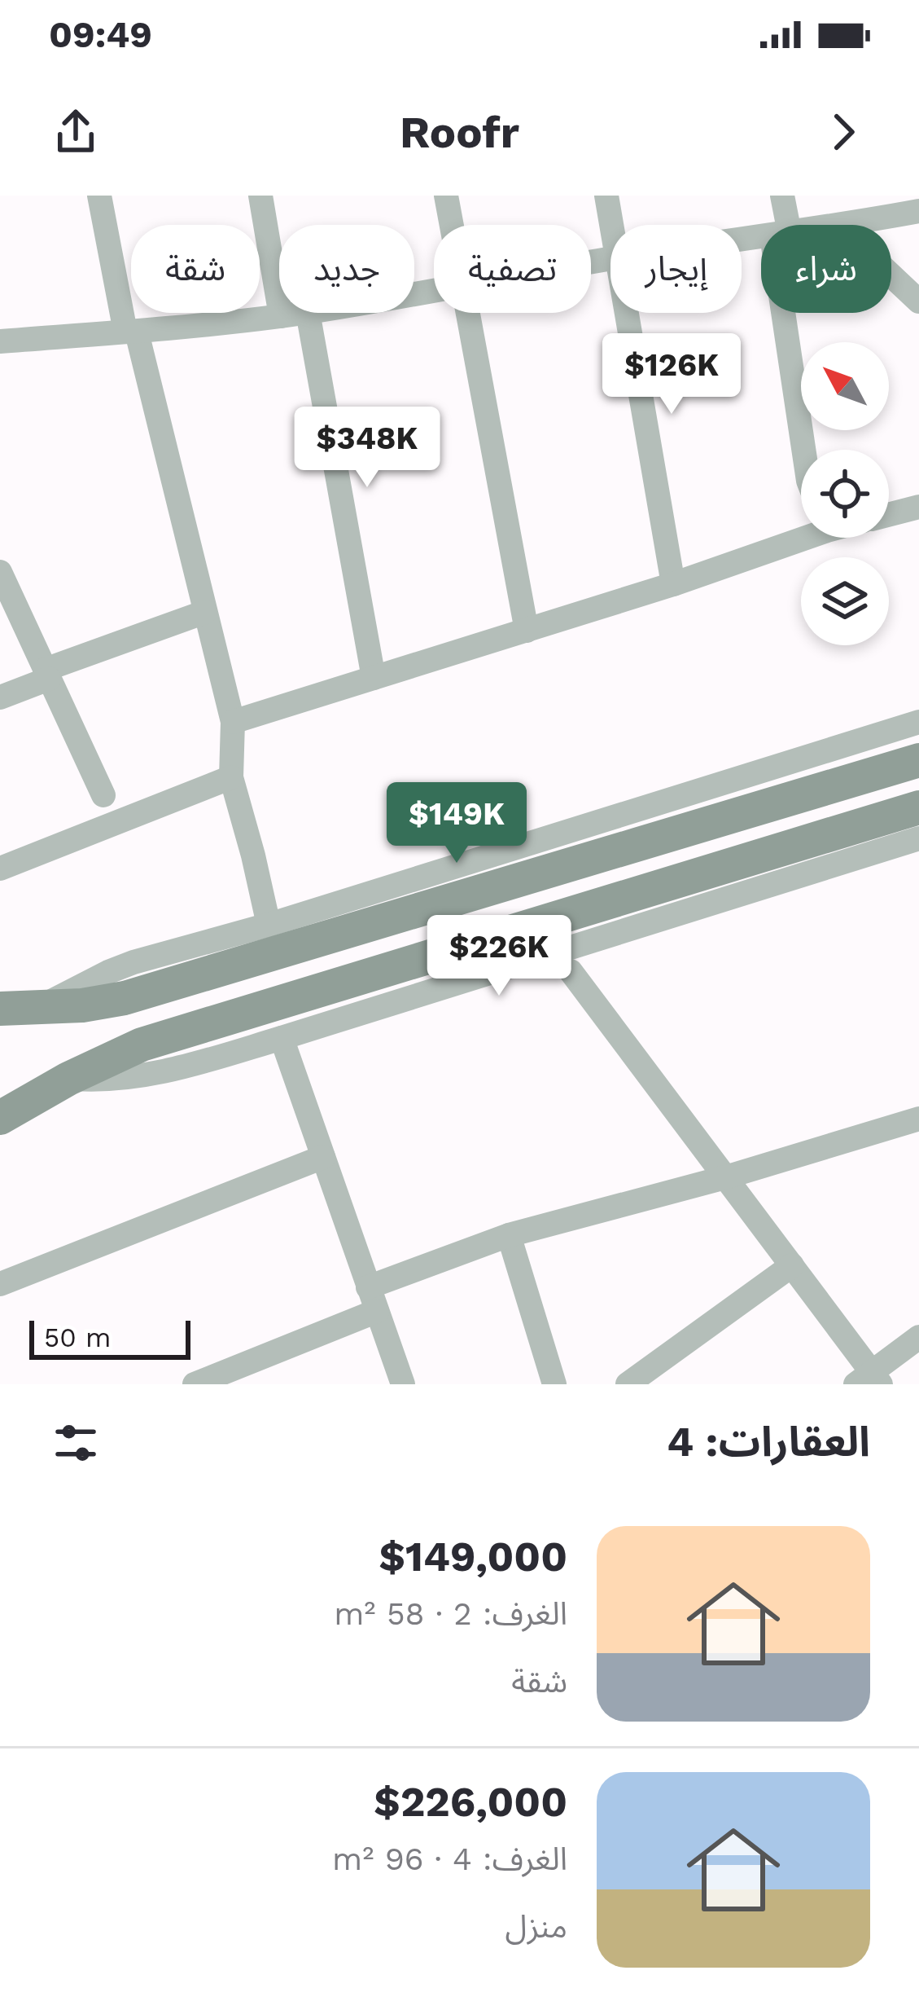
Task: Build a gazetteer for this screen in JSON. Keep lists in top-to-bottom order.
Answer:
{
  "scale_bar": "50 m",
  "north": "top left",
  "page": {
    "status": "09:49",
    "header": "Roofr",
    "chip": [
      "شراء",
      "إيجار",
      "تصفية",
      "جديد",
      "شقة"
    ],
    "price": [
      "$126K",
      "$348K",
      "$149K",
      "$226K"
    ],
    "scale": "50 m",
    "heading": "العقارات: 4",
    "list": [
      {
        "name": "$149,000",
        "note": "الغرف: 2 · 58 m² · شقة"
      },
      {
        "name": "$226,000",
        "note": "الغرف: 4 · 96 m² · منزل"
      }
    ]
  }
}
